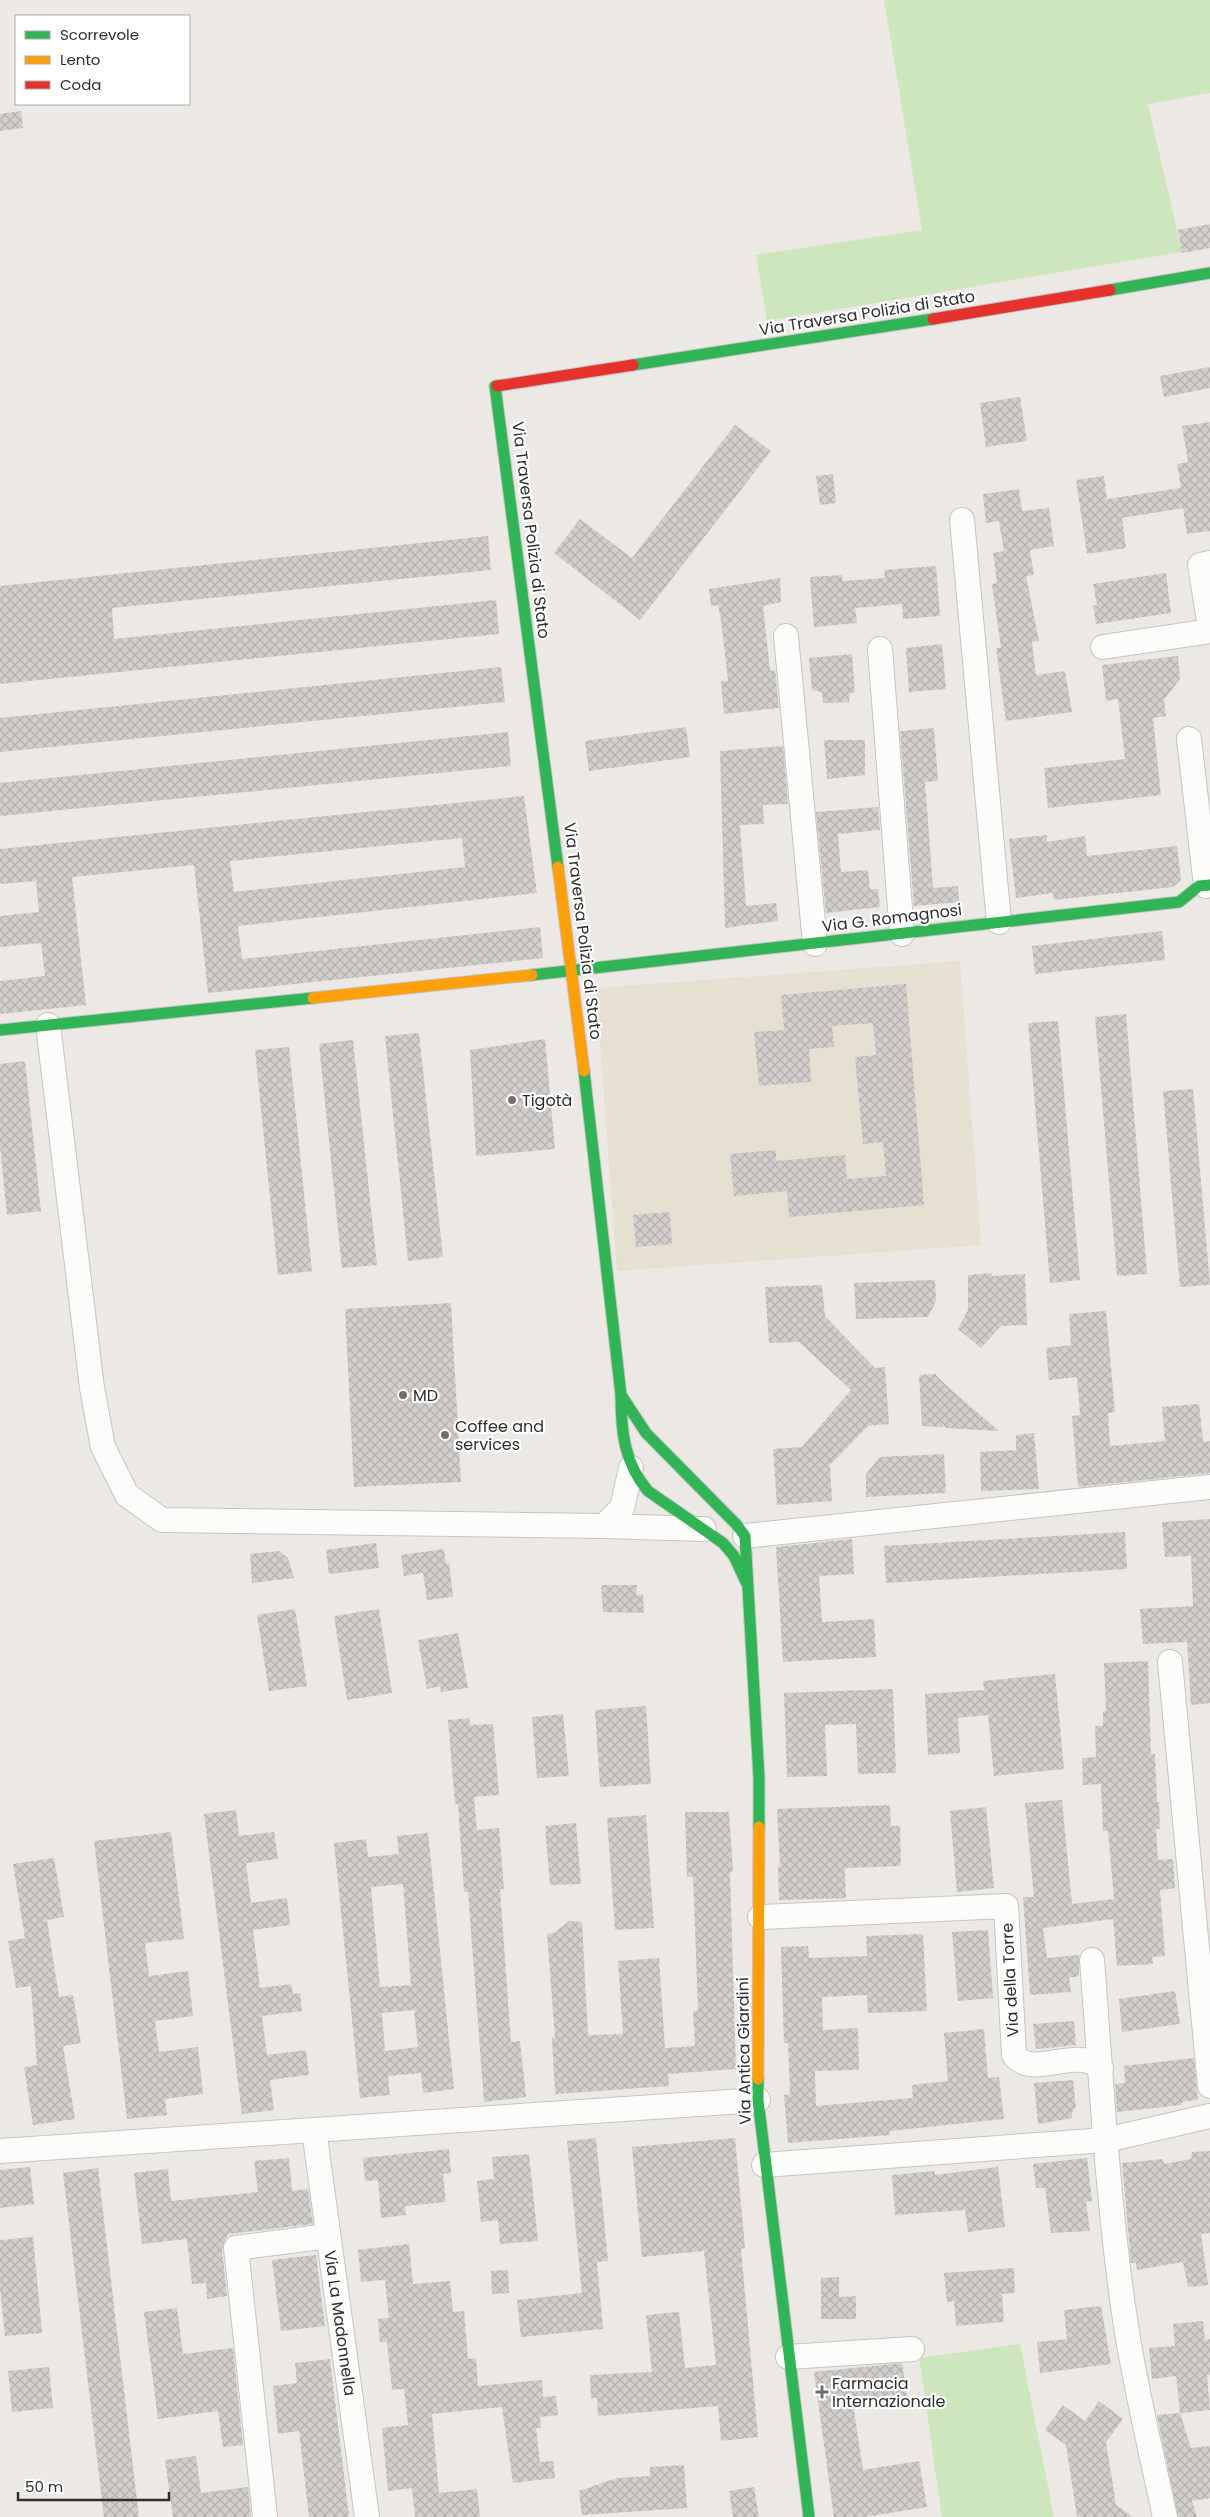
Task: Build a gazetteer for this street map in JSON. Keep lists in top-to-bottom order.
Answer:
{
  "streets": {
    "street": [
      "Via Traversa Polizia di Stato",
      "Via G. Romagnosi",
      "Via della Torre",
      "Via Antica Giardini",
      "Via La Madonnella"
    ]
  },
  "crossings": [
    ["Via Traversa Polizia di Stato", "Via G. Romagnosi"],
    ["Via Traversa Polizia di Stato", "Via Antica Giardini"],
    ["Via della Torre", "Via Antica Giardini"]
  ],
  "places": {
    "other": ["Tigotà", "MD", "Coffee and services"],
    "health": ["Farmacia Internazionale"]
  },
  "legend": ["Scorrevole", "Lento", "Coda"],
  "scale_bar": "50 m"
}
